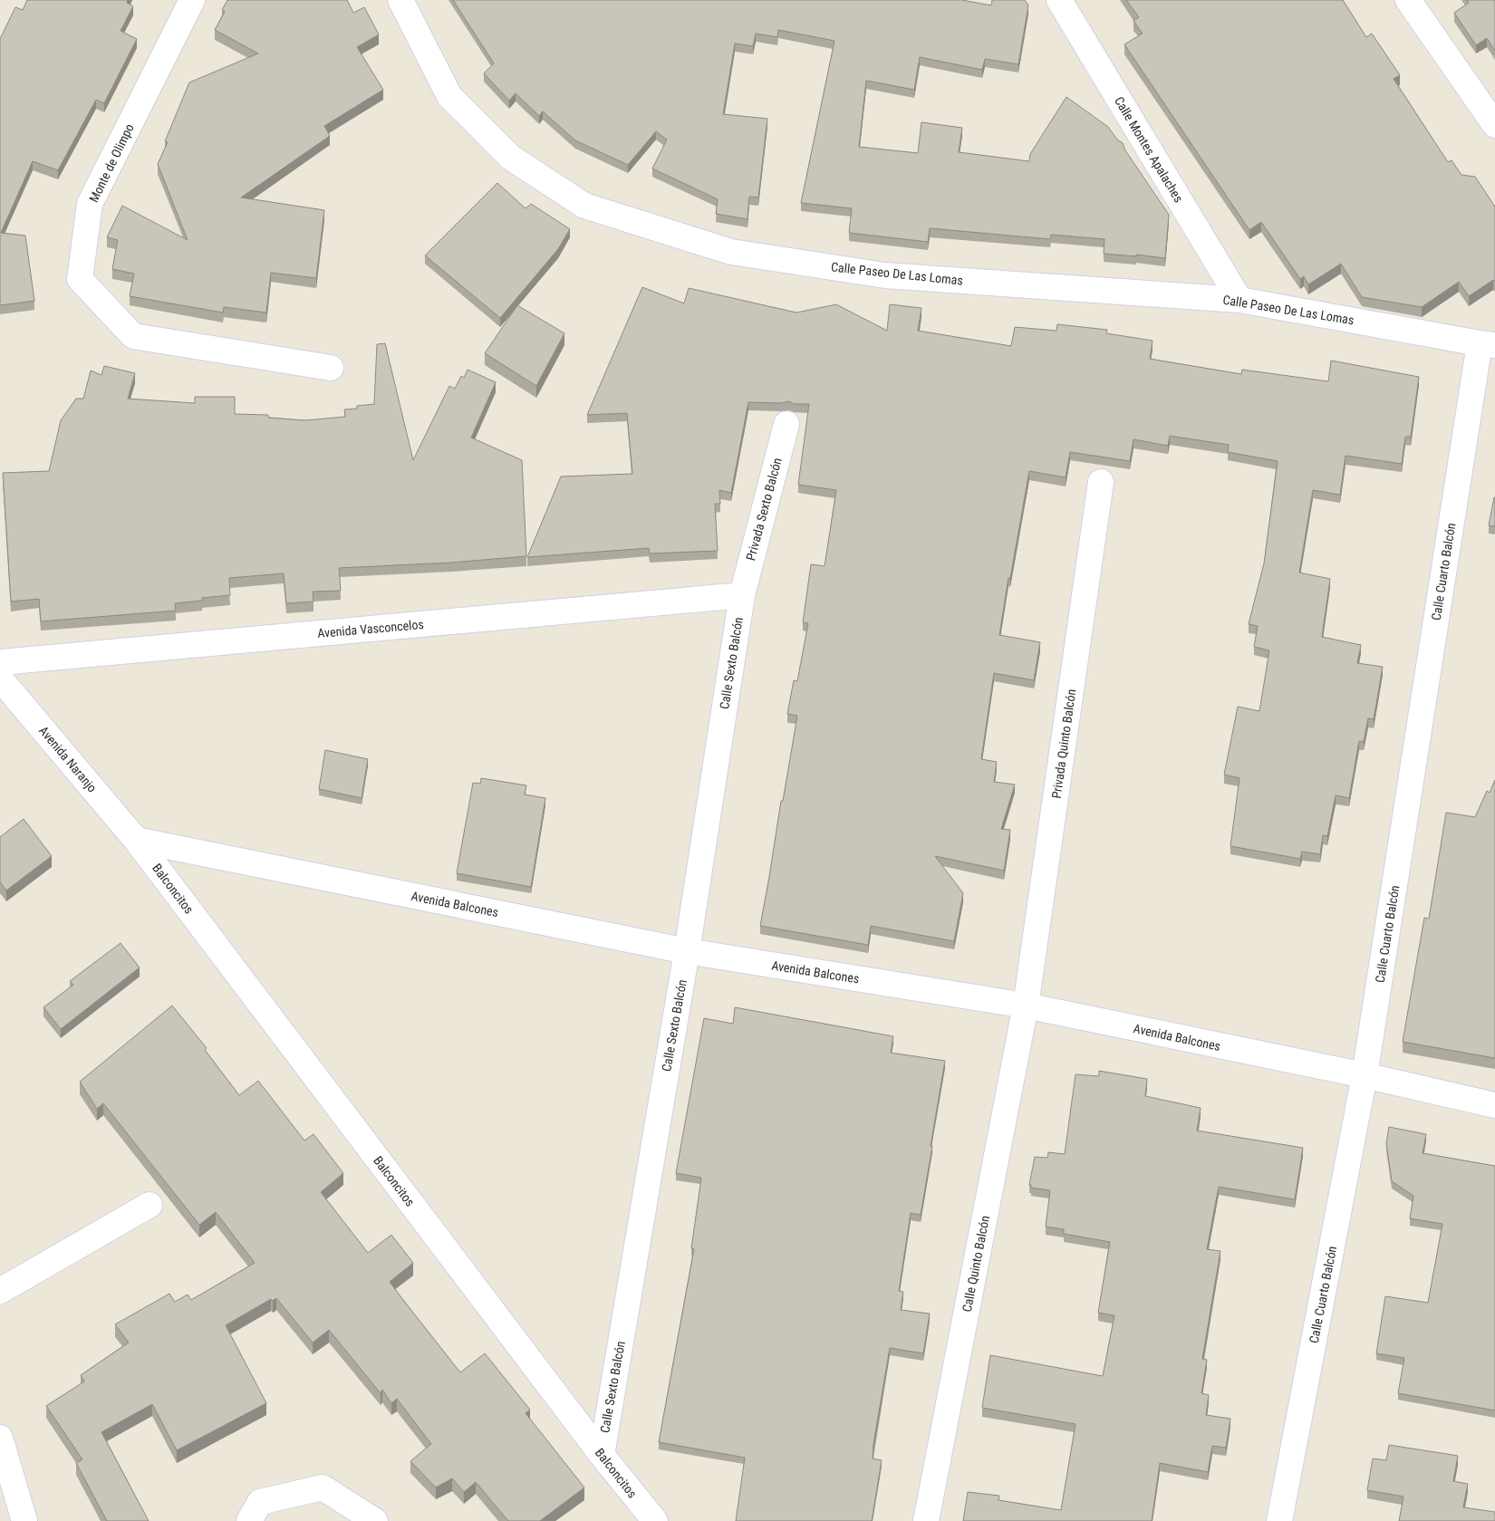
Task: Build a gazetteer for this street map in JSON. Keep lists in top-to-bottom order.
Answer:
{
  "streets": {
    "street": [
      "Calle Montes Apalaches",
      "Monte de Olimpo",
      "Calle Paseo De Las Lomas",
      "Privada Sexto Balcón",
      "Calle Cuarto Balcón",
      "Avenida Vasconcelos",
      "Calle Sexto Balcón",
      "Privada Quinto Balcón",
      "Avenida Naranjo",
      "Balconcitos",
      "Avenida Balcones",
      "Calle Quinto Balcón"
    ]
  },
  "crossings": [
    ["Calle Montes Apalaches", "Calle Paseo De Las Lomas"],
    ["Calle Paseo De Las Lomas", "Calle Cuarto Balcón"],
    ["Privada Sexto Balcón", "Avenida Vasconcelos"],
    ["Privada Sexto Balcón", "Calle Sexto Balcón"],
    ["Calle Cuarto Balcón", "Avenida Balcones"],
    ["Avenida Vasconcelos", "Calle Sexto Balcón"],
    ["Calle Sexto Balcón", "Balconcitos"],
    ["Calle Sexto Balcón", "Avenida Balcones"],
    ["Privada Quinto Balcón", "Avenida Balcones"],
    ["Privada Quinto Balcón", "Calle Quinto Balcón"],
    ["Avenida Naranjo", "Balconcitos"],
    ["Avenida Naranjo", "Avenida Balcones"],
    ["Balconcitos", "Avenida Balcones"],
    ["Avenida Balcones", "Calle Quinto Balcón"]
  ]
}
